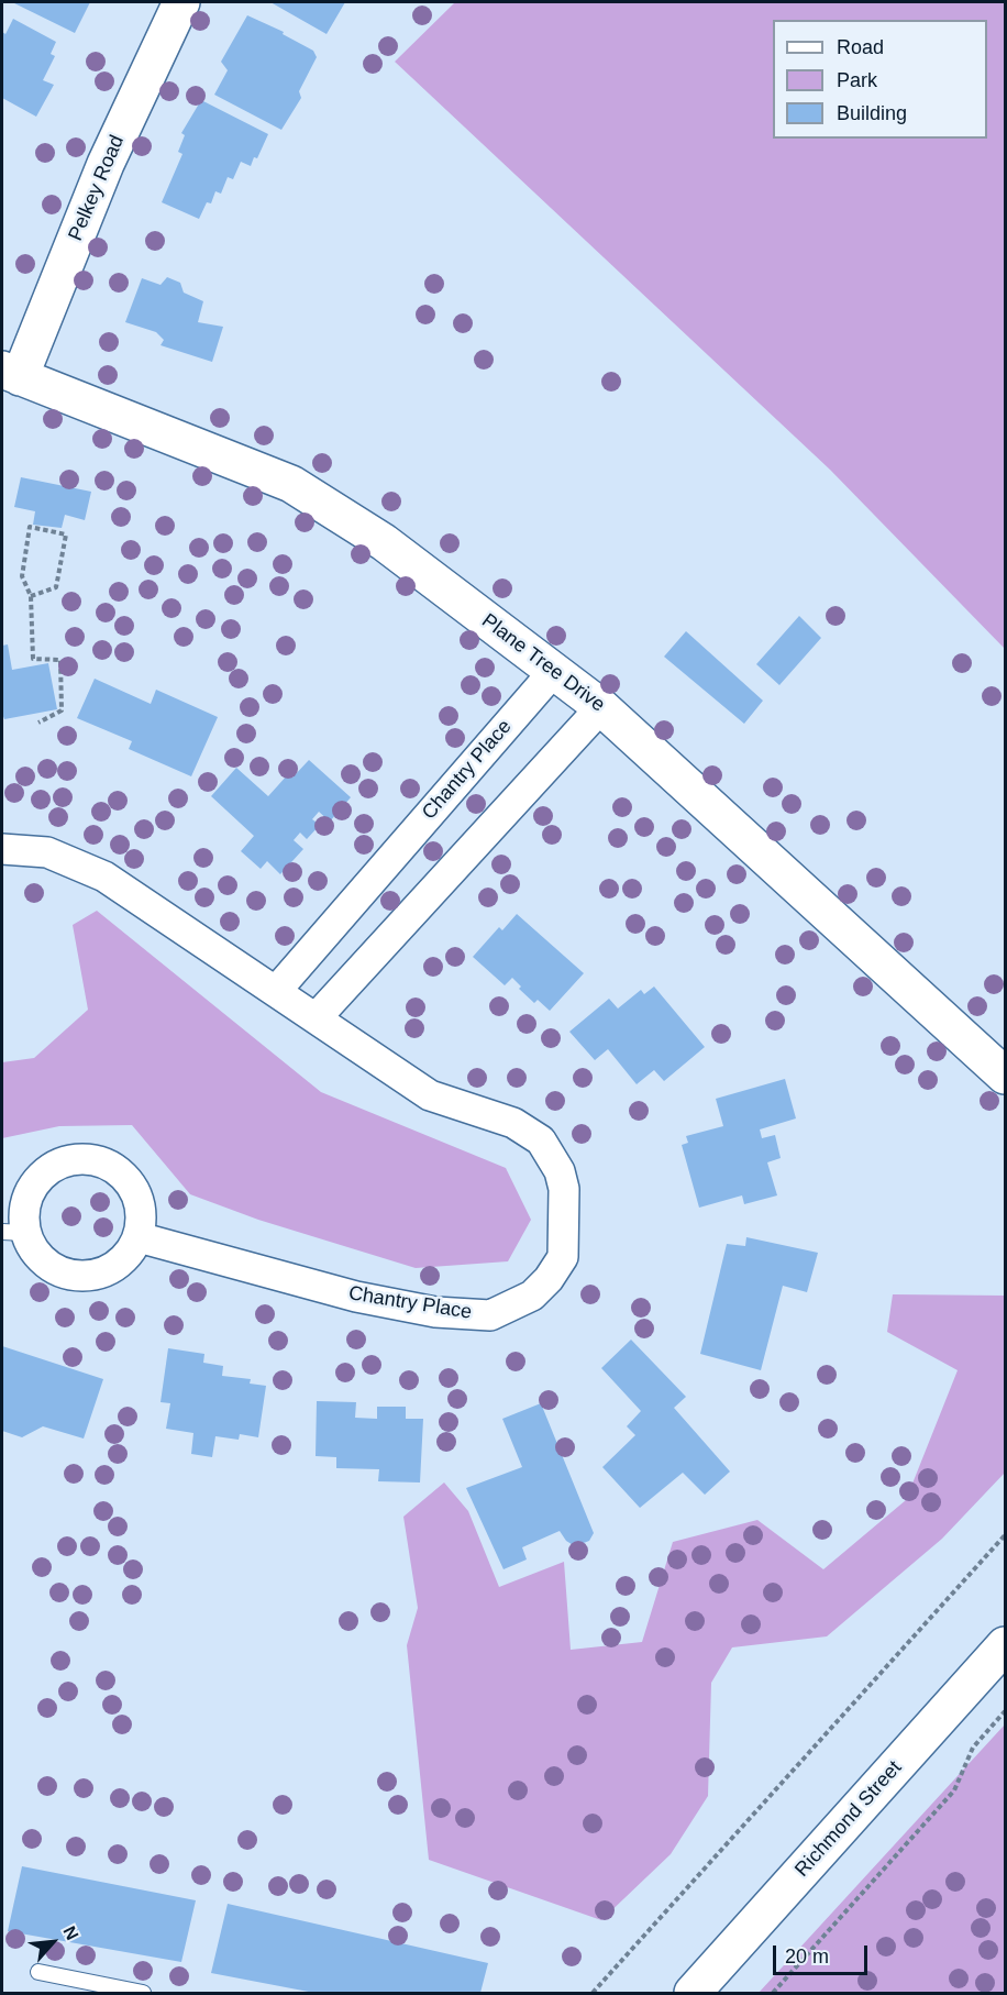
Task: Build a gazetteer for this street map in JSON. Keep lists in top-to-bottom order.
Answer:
{
  "streets": {
    "street": [
      "Pelkey Road",
      "Plane Tree Drive",
      "Chantry Place",
      "Richmond Street"
    ]
  },
  "crossings": [
    ["Pelkey Road", "Plane Tree Drive"],
    ["Plane Tree Drive", "Chantry Place"]
  ],
  "legend": ["Road", "Park", "Building"],
  "scale_bar": "20 m",
  "north": "top right"
}
